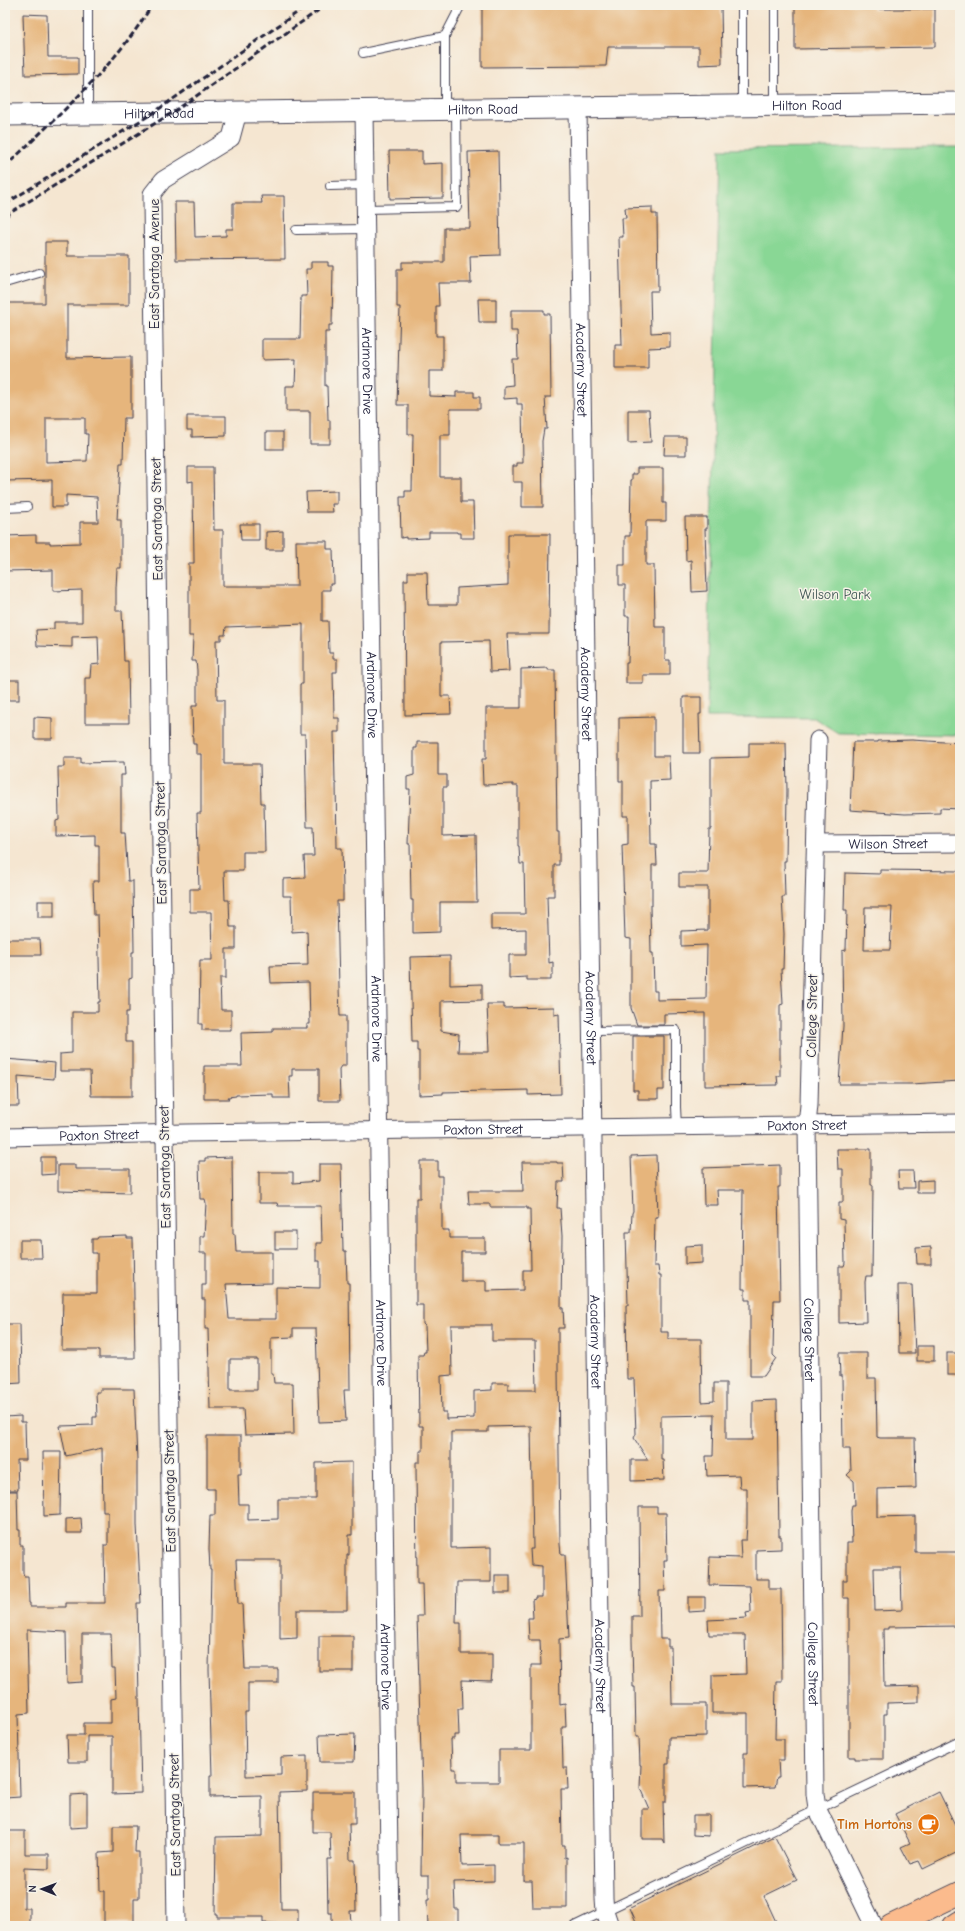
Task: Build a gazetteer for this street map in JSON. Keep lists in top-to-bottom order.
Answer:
{
  "streets": {
    "street": [
      "Hilton Road",
      "East Saratoga Avenue",
      "Academy Street",
      "Ardmore Drive",
      "East Saratoga Street",
      "Wilson Street",
      "College Street",
      "Paxton Street"
    ]
  },
  "crossings": [
    ["Hilton Road", "East Saratoga Avenue"],
    ["Hilton Road", "Academy Street"],
    ["Hilton Road", "Ardmore Drive"],
    ["East Saratoga Avenue", "East Saratoga Street"],
    ["Academy Street", "Paxton Street"],
    ["Ardmore Drive", "Paxton Street"],
    ["East Saratoga Street", "Paxton Street"],
    ["Wilson Street", "College Street"],
    ["College Street", "Paxton Street"]
  ],
  "parks": ["Wilson Park"],
  "places": {
    "cafe": ["Tim Hortons"]
  },
  "north": "left"
}
